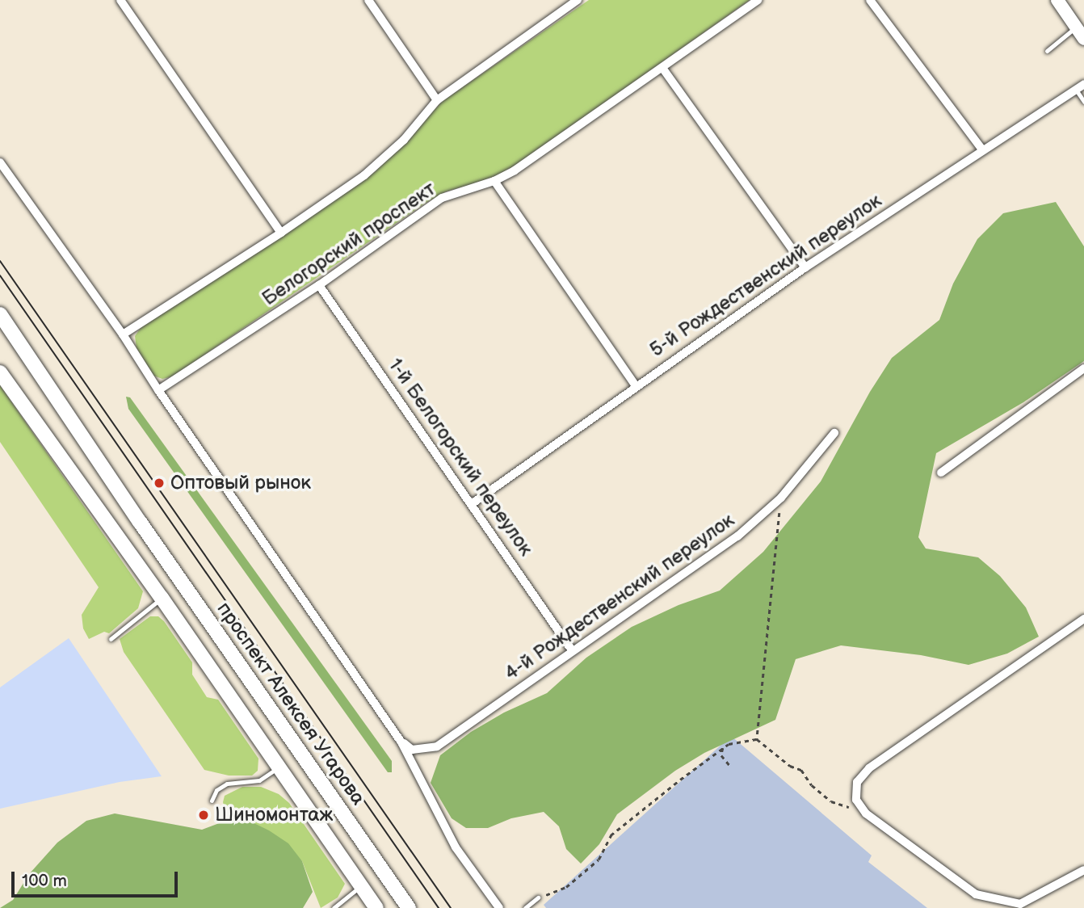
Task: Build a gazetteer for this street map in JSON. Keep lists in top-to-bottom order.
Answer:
{
  "streets": {
    "main road": ["проспект Алексея Угарова"],
    "street": [
      "Белогорский проспект",
      "5-й Рождественский переулок",
      "1-й Белогорский переулок",
      "4-й Рождественский переулок"
    ]
  },
  "crossings": [
    ["Белогорский проспект", "1-й Белогорский переулок"],
    ["5-й Рождественский переулок", "1-й Белогорский переулок"],
    ["1-й Белогорский переулок", "4-й Рождественский переулок"]
  ],
  "places": ["Оптовый рынок", "Шиномонтаж"],
  "scale_bar": "100 m"
}
